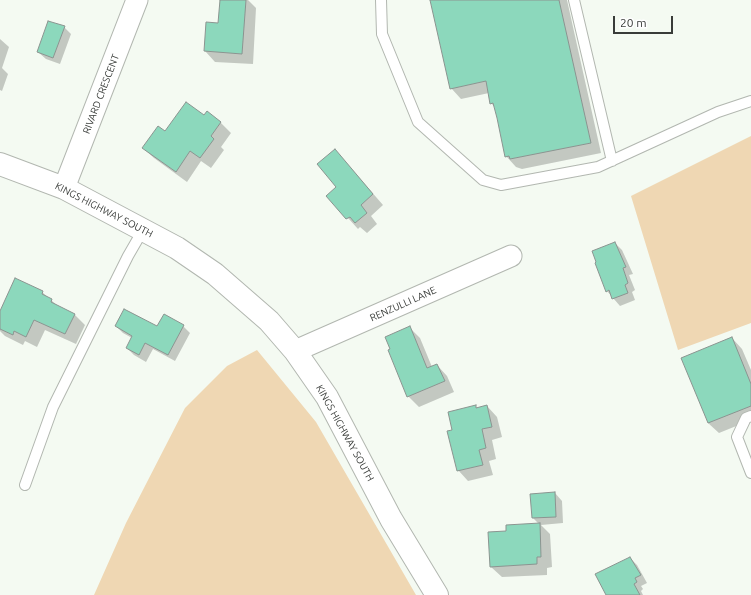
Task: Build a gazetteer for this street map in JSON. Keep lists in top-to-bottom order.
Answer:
{
  "streets": {
    "street": ["RIVARD CRESCENT", "KINGS HIGHWAY SOUTH", "RENZULLI LANE"]
  },
  "crossings": [
    ["RIVARD CRESCENT", "KINGS HIGHWAY SOUTH"],
    ["KINGS HIGHWAY SOUTH", "RENZULLI LANE"]
  ],
  "scale_bar": "20 m"
}
